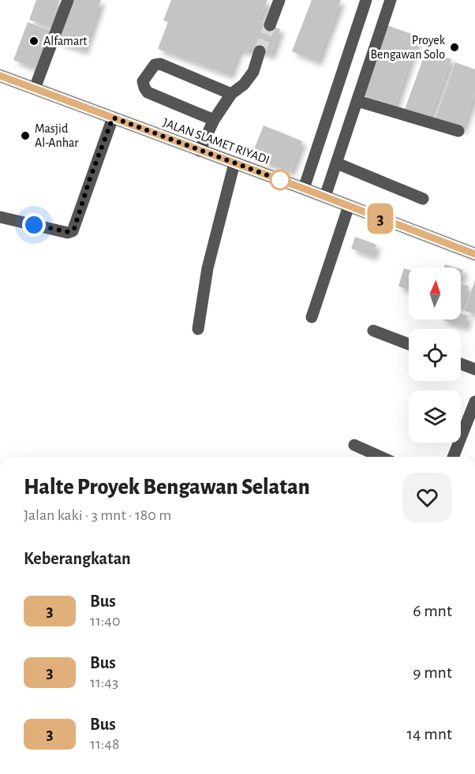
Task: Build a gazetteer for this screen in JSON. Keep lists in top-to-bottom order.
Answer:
{
  "streets": {
    "main road": ["JALAN SLAMET RIYADI"]
  },
  "places": ["Alfamart", "Proyek Bengawan Solo", "Masjid Al-Anhar"],
  "lines": ["bus line 3"],
  "north": "top",
  "page": {
    "on_map": "3",
    "heading": [
      ["Halte Proyek Bengawan Selatan", "Jalan kaki · 3 mnt · 180 m"],
      "Keberangkatan"
    ],
    "list": [
      {
        "mark": "3",
        "name": "Bus",
        "note": "11:40",
        "value": "6 mnt"
      },
      {
        "mark": "3",
        "name": "Bus",
        "note": "11:43",
        "value": "9 mnt"
      },
      {
        "mark": "3",
        "name": "Bus",
        "note": "11:48",
        "value": "14 mnt"
      }
    ]
  }
}
